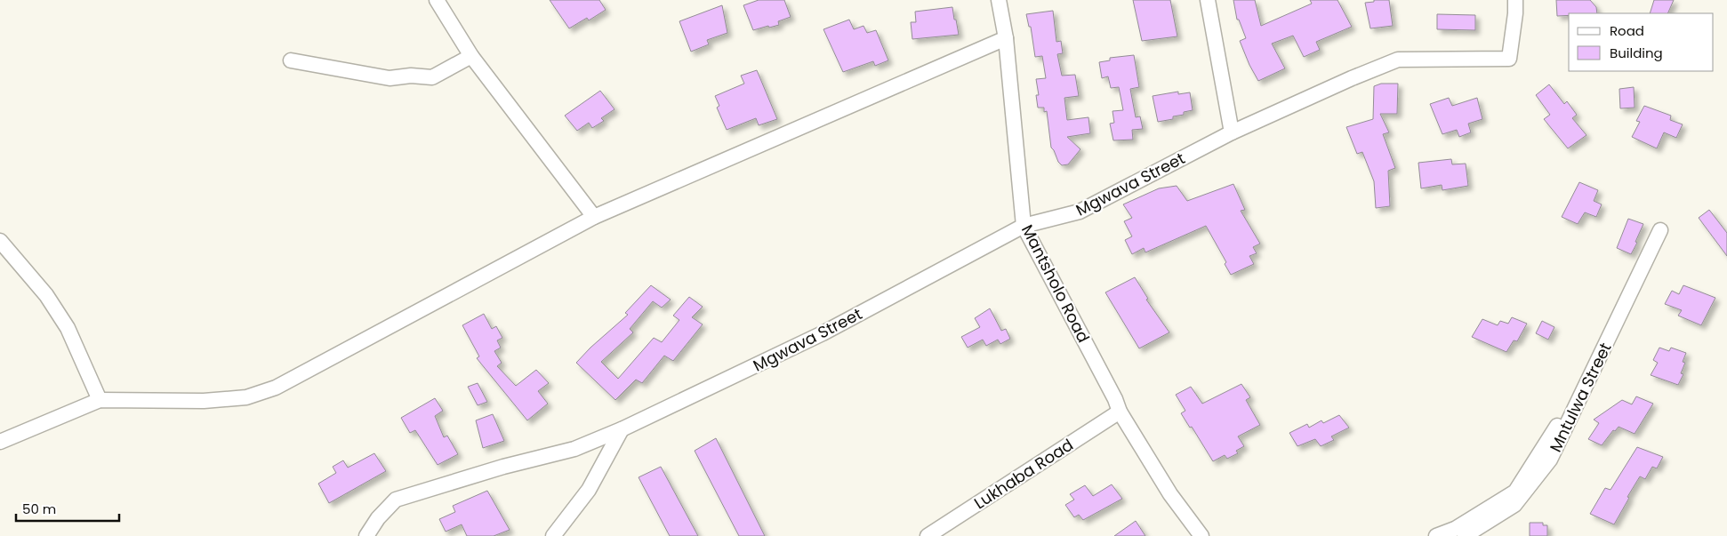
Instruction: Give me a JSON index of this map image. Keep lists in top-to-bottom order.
{
  "streets": {
    "street": [
      "Mgwava Street",
      "Mantsholo Road",
      "Mntulwa Street",
      "Lukhaba Road"
    ]
  },
  "crossings": [
    ["Mgwava Street", "Mantsholo Road"],
    ["Mantsholo Road", "Lukhaba Road"]
  ],
  "legend": ["Road", "Building"],
  "scale_bar": "50 m"
}
